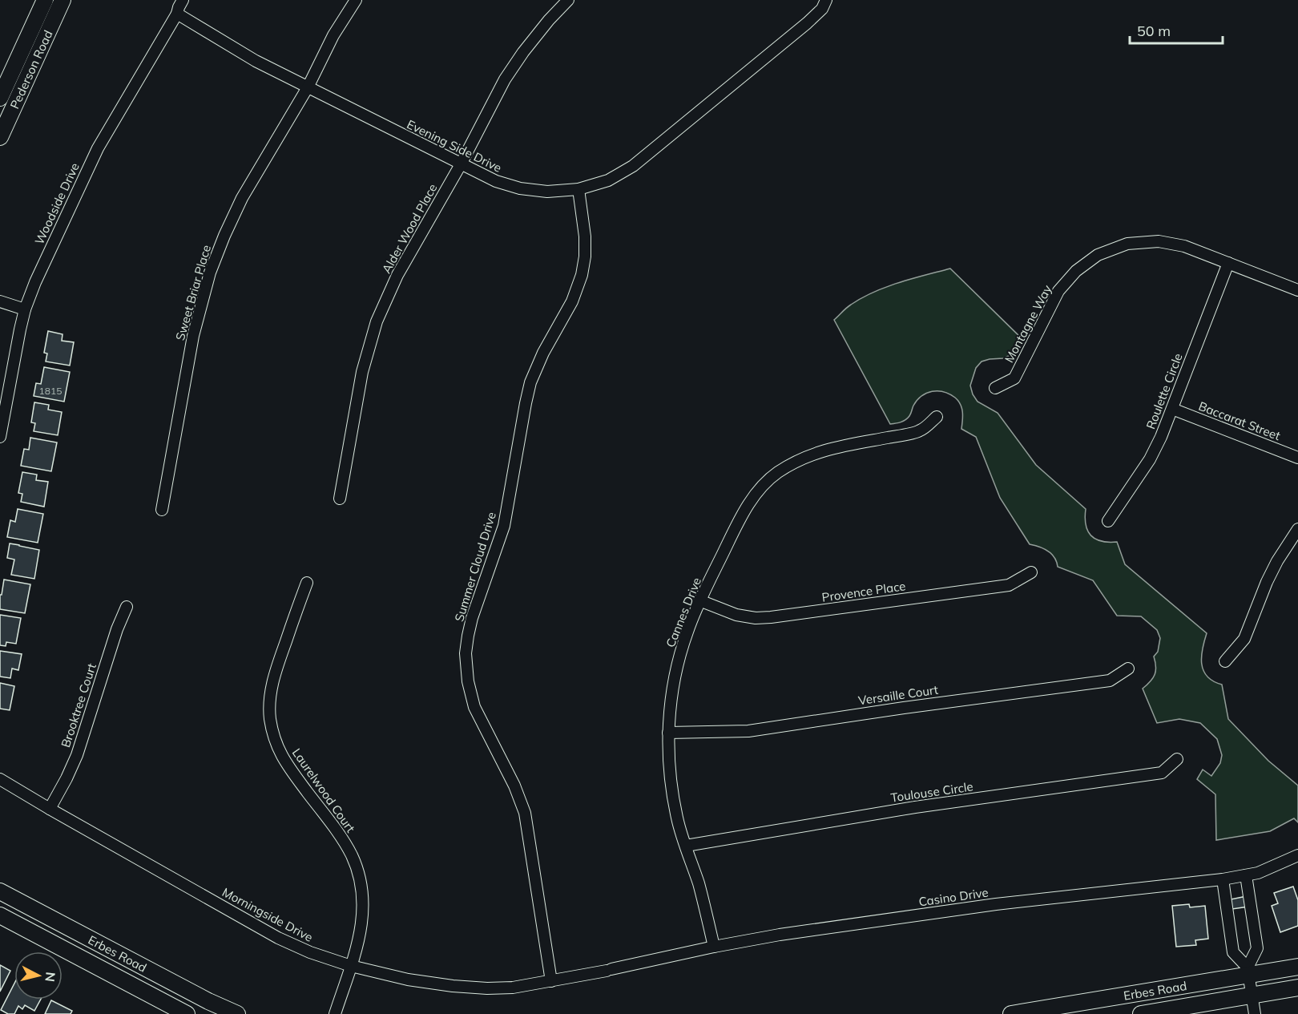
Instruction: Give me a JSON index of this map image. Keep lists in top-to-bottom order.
{
  "streets": {
    "main road": ["Pederson Road", "Erbes Road"],
    "street": [
      "Evening Side Drive",
      "Woodside Drive",
      "Alder Wood Place",
      "Sweet Briar Place",
      "Montagne Way",
      "Roulette Circle",
      "Baccarat Street",
      "Summer Cloud Drive",
      "Provence Place",
      "Cannes Drive",
      "Versaille Court",
      "Brooktree Court",
      "Laurelwood Court",
      "Toulouse Circle",
      "Casino Drive",
      "Morningside Drive"
    ]
  },
  "crossings": [
    ["Evening Side Drive", "Woodside Drive"],
    ["Evening Side Drive", "Alder Wood Place"],
    ["Evening Side Drive", "Sweet Briar Place"],
    ["Evening Side Drive", "Summer Cloud Drive"],
    ["Montagne Way", "Roulette Circle"],
    ["Roulette Circle", "Baccarat Street"],
    ["Summer Cloud Drive", "Morningside Drive"],
    ["Provence Place", "Cannes Drive"],
    ["Cannes Drive", "Versaille Court"],
    ["Cannes Drive", "Toulouse Circle"],
    ["Cannes Drive", "Casino Drive"],
    ["Brooktree Court", "Morningside Drive"],
    ["Laurelwood Court", "Morningside Drive"],
    ["Casino Drive", "Morningside Drive"]
  ],
  "house_numbers": ["1815"],
  "scale_bar": "50 m",
  "north": "right"
}
